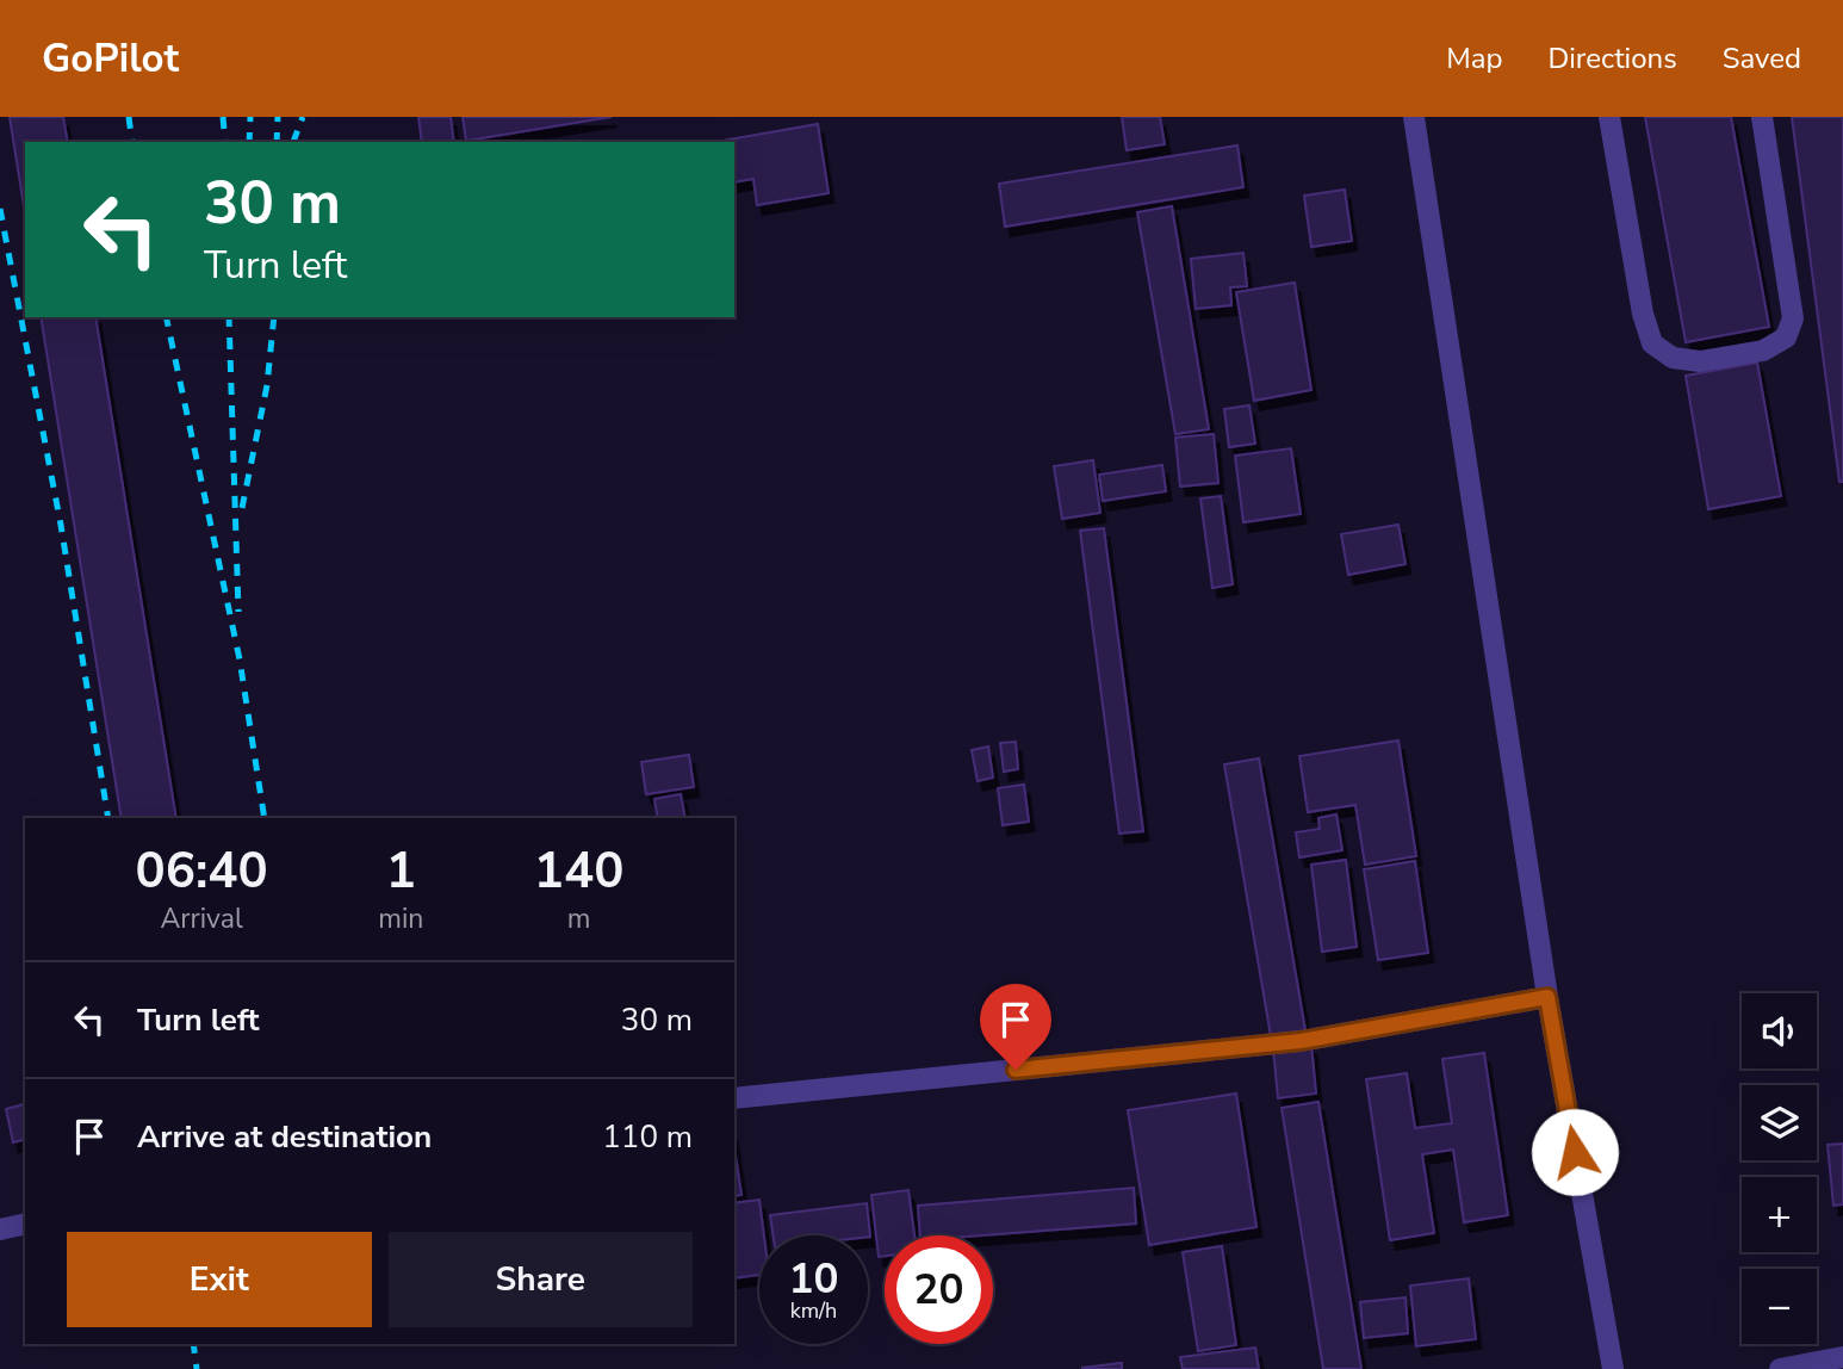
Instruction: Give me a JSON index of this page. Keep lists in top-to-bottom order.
{
  "page": {
    "header": "GoPilot",
    "nav": ["Map", "Directions", "Saved"],
    "turn": ["30 m", "Turn left"],
    "eta": [
      "06:40",
      "Arrival",
      "1",
      "min",
      "140",
      "m"
    ],
    "list": [
      {
        "name": "Turn left",
        "value": "30 m"
      },
      {
        "name": "Arrive at destination",
        "value": "110 m"
      }
    ],
    "map_buttons": ["+", "−"],
    "buttons": ["Exit", "Share"],
    "speed": "10 km/h",
    "limit": "20"
  }
}
